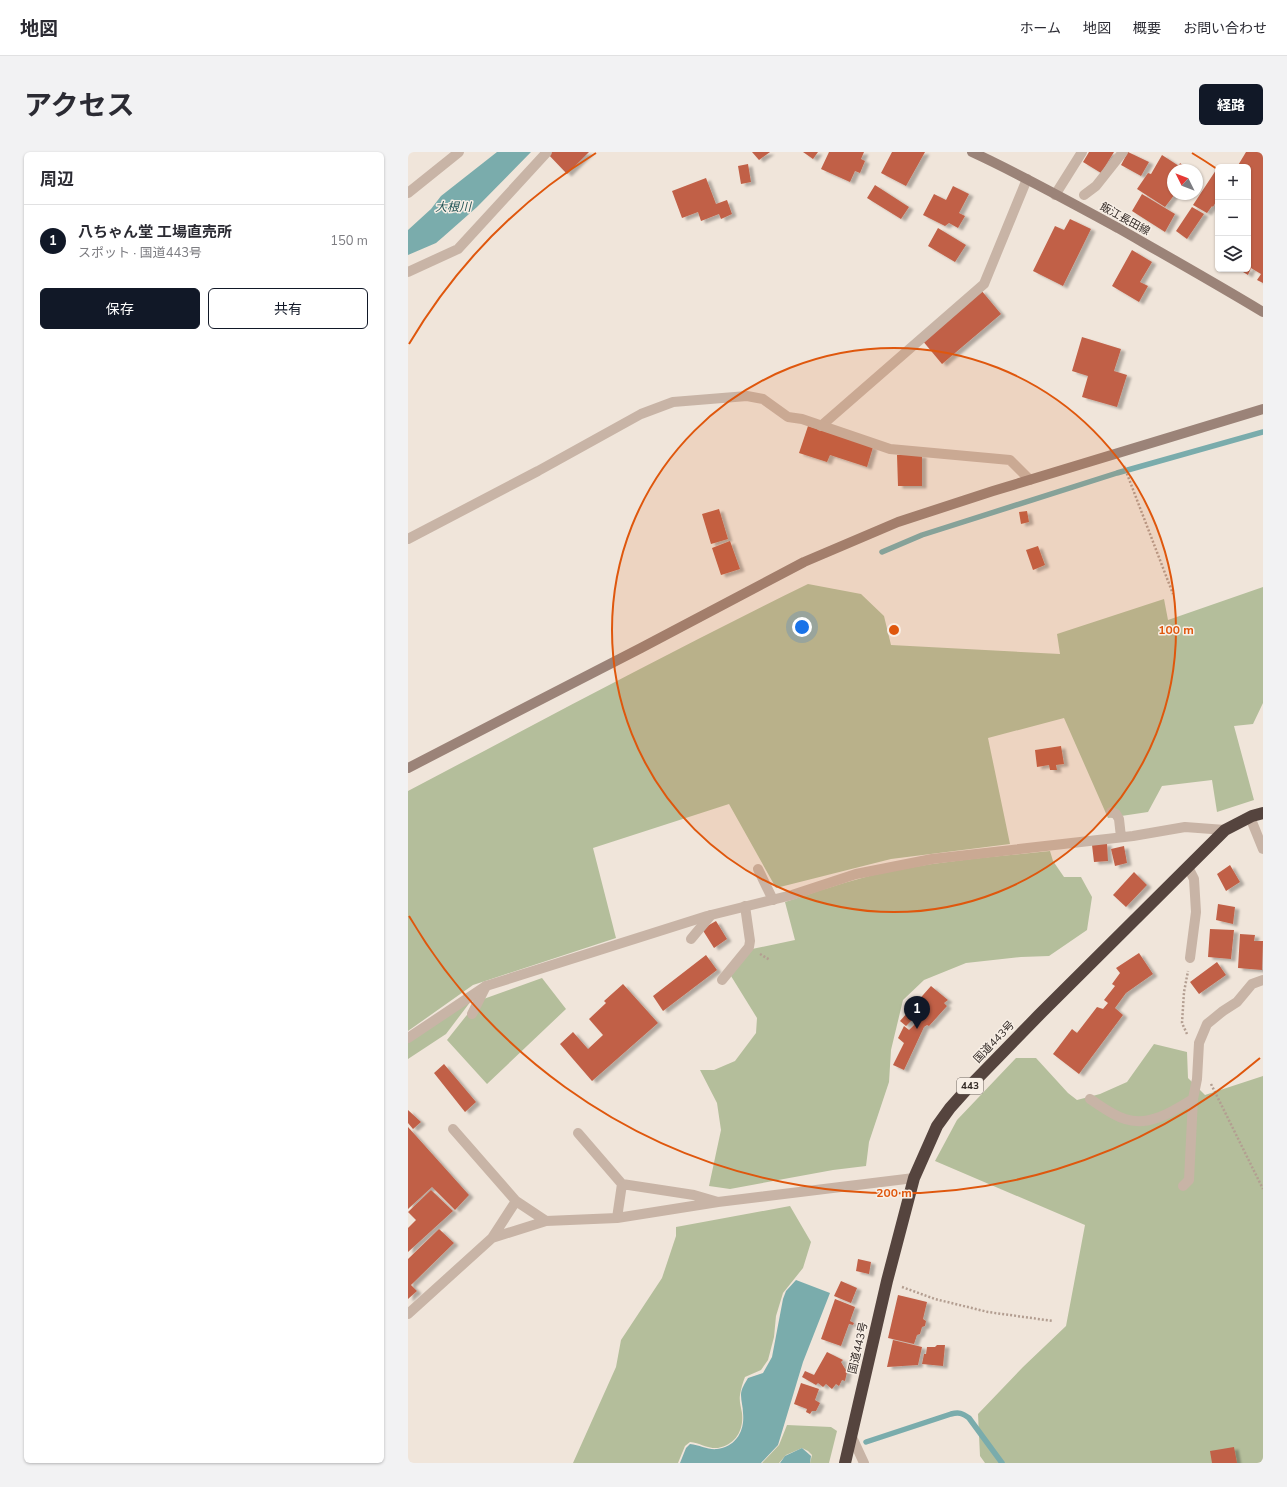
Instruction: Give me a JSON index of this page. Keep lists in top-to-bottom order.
{
  "streets": {
    "highway": ["国道443号", "443"],
    "street": ["飯江長田線"]
  },
  "water": ["大根川"],
  "north": "top left",
  "page": {
    "header": "地図",
    "nav": [
      "ホーム",
      "地図",
      "概要",
      "お問い合わせ"
    ],
    "title": "アクセス",
    "buttons": [
      "経路",
      ["保存", "共有"]
    ],
    "heading": "周辺",
    "map_buttons": ["+", "−"],
    "list": [
      {
        "mark": "1",
        "name": "八ちゃん堂 工場直売所",
        "note": "スポット · 国道443号",
        "value": "150 m"
      }
    ],
    "pins": "1"
  },
  "rings": ["100 m", "200 m"]
}
